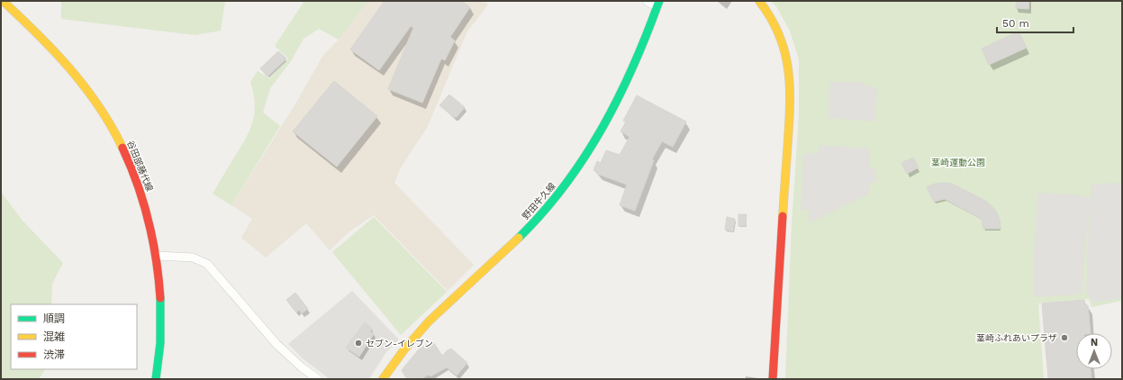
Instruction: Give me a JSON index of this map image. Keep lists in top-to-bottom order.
{
  "streets": {
    "main road": ["谷田部藤代線", "野田牛久線"]
  },
  "parks": ["茎崎運動公園"],
  "places": ["茎崎ふれあいプラザ", "セブン-イレブン"],
  "legend": ["順調", "混雑", "渋滞"],
  "scale_bar": "50 m",
  "north": "top"
}
